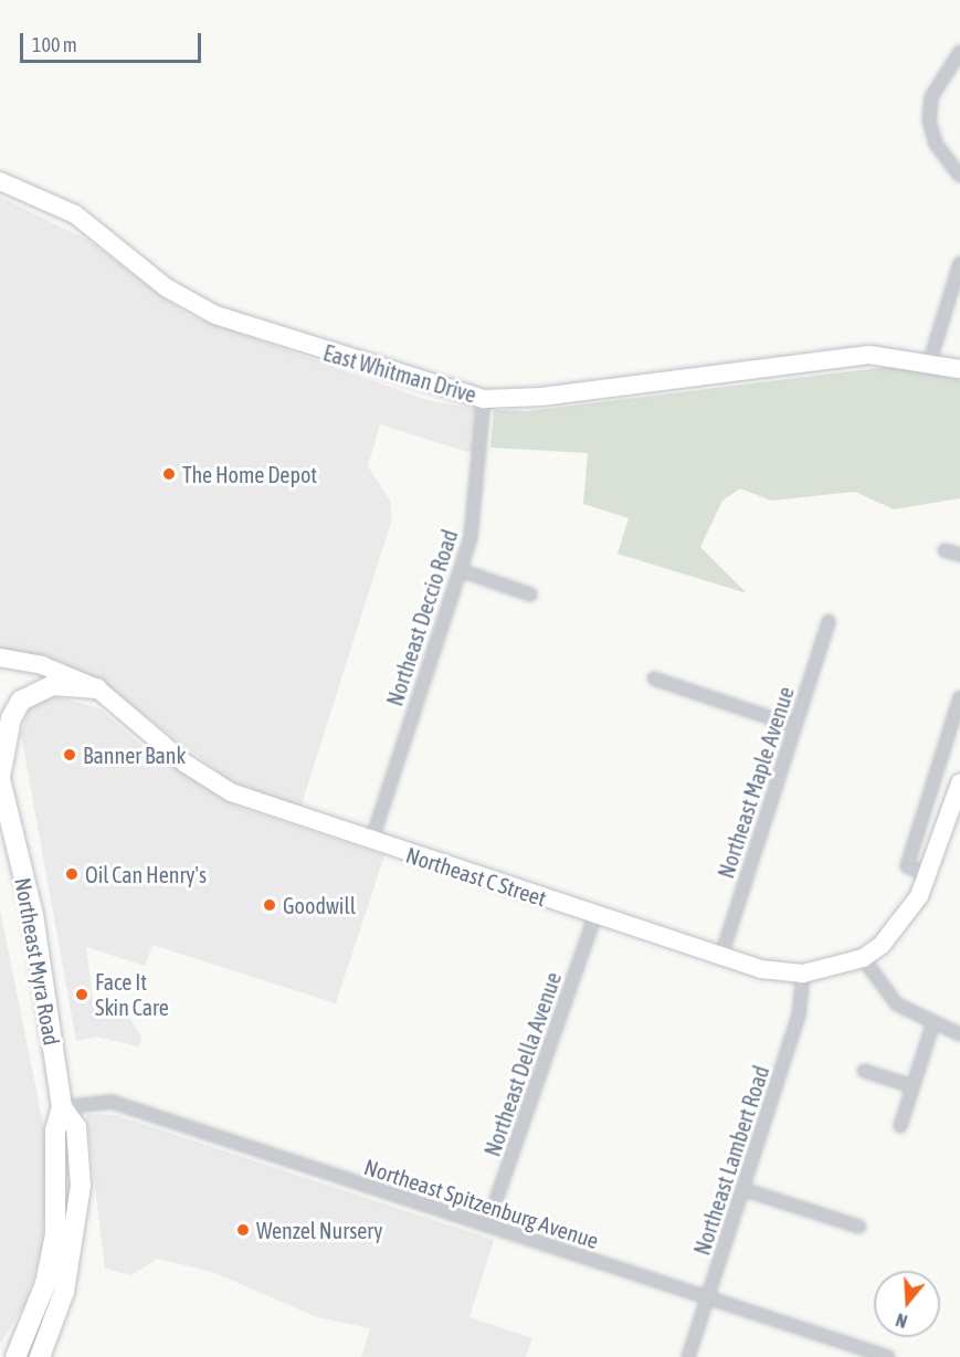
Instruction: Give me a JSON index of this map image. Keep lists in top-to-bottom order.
{
  "streets": {
    "highway": ["Northeast Myra Road"],
    "main road": ["East Whitman Drive", "Northeast C Street"],
    "street": [
      "Northeast Deccio Road",
      "Northeast Maple Avenue",
      "Northeast Della Avenue",
      "Northeast Lambert Road",
      "Northeast Spitzenburg Avenue"
    ]
  },
  "crossings": [
    ["East Whitman Drive", "Northeast Deccio Road"],
    ["Northeast Deccio Road", "Northeast C Street"],
    ["Northeast Maple Avenue", "Northeast C Street"],
    ["Northeast C Street", "Northeast Della Avenue"],
    ["Northeast C Street", "Northeast Lambert Road"],
    ["Northeast Myra Road", "Northeast Spitzenburg Avenue"],
    ["Northeast Della Avenue", "Northeast Spitzenburg Avenue"],
    ["Northeast Lambert Road", "Northeast Spitzenburg Avenue"]
  ],
  "places": [
    "The Home Depot",
    "Banner Bank",
    "Oil Can Henry's",
    "Goodwill",
    "Face It Skin Care",
    "Wenzel Nursery"
  ],
  "scale_bar": "100 m",
  "north": "bottom"
}
